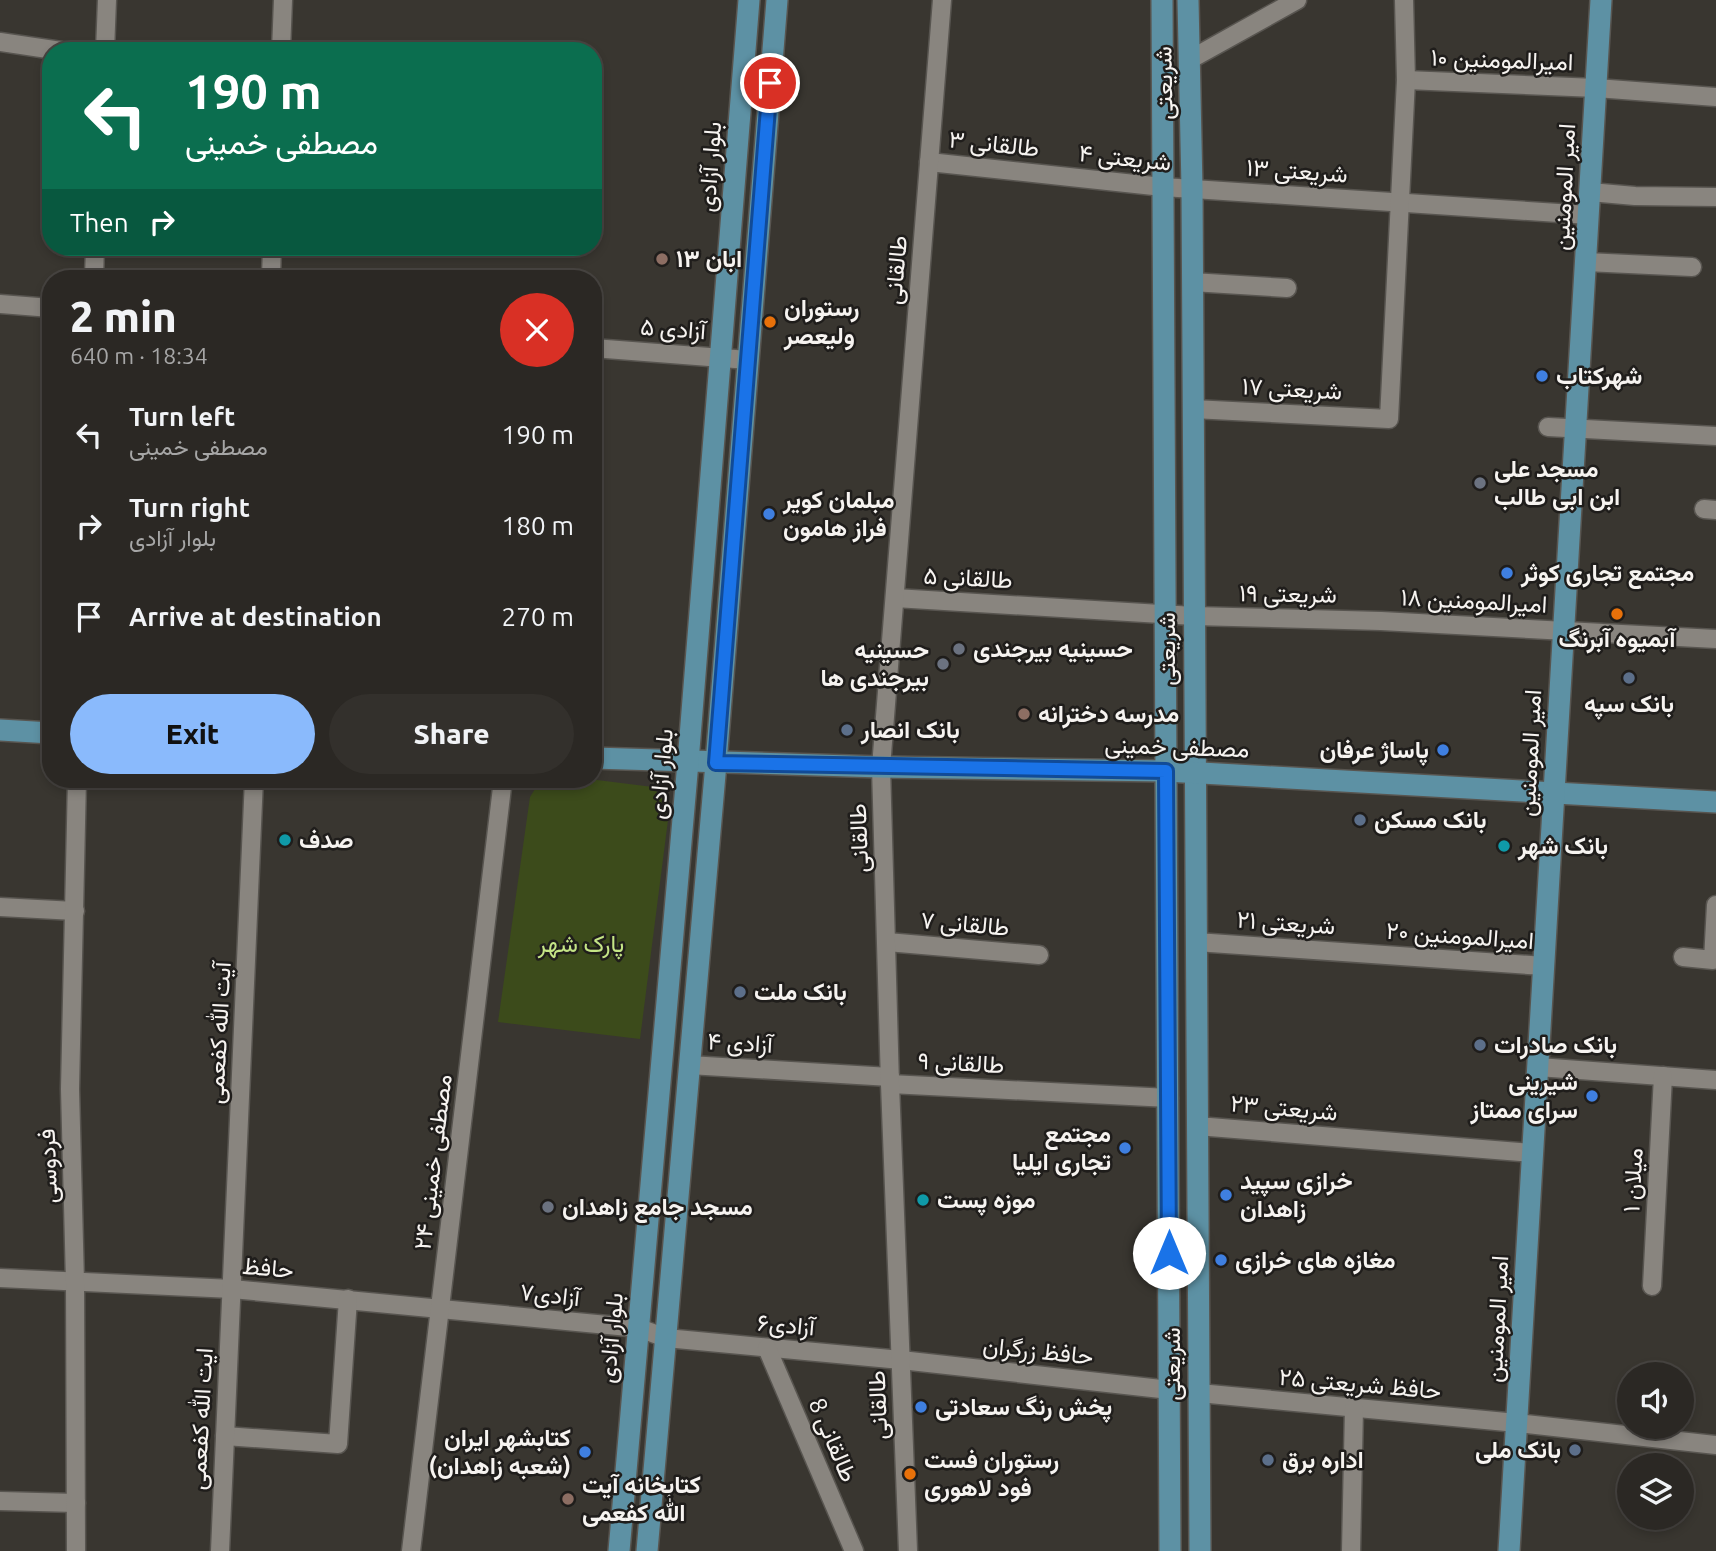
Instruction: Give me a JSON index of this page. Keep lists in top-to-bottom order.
{
  "streets": {
    "main road": [
      "شریعتی",
      "بلوار آزادی",
      "امیر المومنین",
      "مصطفی خمینی"
    ],
    "street": [
      "امیرالمومنین ۱۰",
      "طالقانی ۳",
      "شریعتی ۴",
      "شریعتی ۱۳",
      "طالقانی",
      "آزادی ۵",
      "شریعتی ۱۷",
      "طالقانی ۵",
      "شریعتی ۱۹",
      "امیرالمومنین ۱۸",
      "شریعتی ۲۱",
      "طالقانی ۷",
      "امیرالمومنین ۲۰",
      "آیت الله کفعمی",
      "آزادی ۴",
      "طالقانی ۹",
      "شریعتی ۲۳",
      "مصطفی خمینی ۲۴",
      "فردوسی",
      "میلان ۱",
      "حافظ",
      "آزادی۷",
      "آزادی۶",
      "حافظ زرگران",
      "حافظ شریعتی ۲۵",
      "ایت الله کفعمی",
      "طالقانی 8"
    ]
  },
  "crossings": [
    ["امیرالمومنین ۱۰", "امیر المومنین"],
    ["شریعتی", "شریعتی ۴"],
    ["شریعتی", "شریعتی ۱۳"],
    ["شریعتی", "شریعتی ۱۷"],
    ["شریعتی", "طالقانی ۵"],
    ["شریعتی", "شریعتی ۱۹"],
    ["شریعتی", "مصطفی خمینی"],
    ["شریعتی", "شریعتی ۲۱"],
    ["شریعتی", "طالقانی ۹"],
    ["شریعتی", "شریعتی ۲۳"],
    ["شریعتی", "حافظ زرگران"],
    ["شریعتی", "حافظ شریعتی ۲۵"],
    ["طالقانی ۳", "شریعتی ۴"],
    ["طالقانی ۳", "طالقانی"],
    ["شریعتی ۴", "شریعتی ۱۳"],
    ["بلوار آزادی", "آزادی ۵"],
    ["بلوار آزادی", "مصطفی خمینی"],
    ["بلوار آزادی", "آزادی۷"],
    ["شریعتی ۱۳", "امیر المومنین"],
    ["شریعتی ۱۳", "شریعتی ۱۷"],
    ["امیر المومنین", "امیرالمومنین ۱۸"],
    ["امیر المومنین", "مصطفی خمینی"],
    ["امیر المومنین", "امیرالمومنین ۲۰"],
    ["امیر المومنین", "شریعتی ۲۳"],
    ["امیر المومنین", "حافظ شریعتی ۲۵"],
    ["طالقانی", "طالقانی ۵"],
    ["طالقانی", "مصطفی خمینی"],
    ["طالقانی", "طالقانی ۷"],
    ["طالقانی", "آزادی ۴"],
    ["طالقانی", "طالقانی ۹"],
    ["طالقانی", "آزادی۶"],
    ["طالقانی", "حافظ زرگران"],
    ["طالقانی ۵", "شریعتی ۱۹"],
    ["شریعتی ۱۹", "امیرالمومنین ۱۸"],
    ["شریعتی ۲۱", "امیرالمومنین ۲۰"],
    ["آیت الله کفعمی", "حافظ"],
    ["آیت الله کفعمی", "ایت الله کفعمی"],
    ["آزادی ۴", "طالقانی ۹"],
    ["مصطفی خمینی ۲۴", "حافظ"],
    ["مصطفی خمینی ۲۴", "آزادی۷"],
    ["فردوسی", "حافظ"],
    ["حافظ", "آزادی۷"],
    ["حافظ", "ایت الله کفعمی"],
    ["آزادی۷", "آزادی۶"],
    ["آزادی۶", "حافظ زرگران"],
    ["آزادی۶", "طالقانی 8"]
  ],
  "parks": ["پارک شهر"],
  "places": [
    "۱۳ ابان",
    "رستوران ولیعصر",
    "شهرکتاب",
    "مسجد علی ابن ابی طالب",
    "مبلمان کویر فراز هامون",
    "مجتمع تجاری کوثر",
    "آبمیوه آبرنگ",
    "حسینیه بیرجندی",
    "حسینیه بیرجندی ها",
    "بانک سپه",
    "مدرسه دخترانه",
    "بانک انصار",
    "پاساژ عرفان",
    "بانک مسکن",
    "صدف",
    "بانک شهر",
    "بانک ملت",
    "بانک صادرات",
    "شیرینی سرای ممتاز",
    "مجتمع تجاری ایلیا",
    "خرازی سپید زاهدان",
    "موزه پست",
    "مسجد جامع زاهدان",
    "مغازه های خرازی",
    "پخش رنگ سعادتی",
    "بانک ملی",
    "کتابشهر ایران (شعبه زاهدان)",
    "اداره برق",
    "رستوران فست فود لاهوری",
    "کتابخانه آیت الله کفعمی"
  ],
  "page": {
    "turn": ["190 m", "مصطفی خمینی"],
    "then": "Then",
    "heading": ["2 min", "640 m · 18:34"],
    "list": [
      {
        "name": "Turn left",
        "note": "مصطفی خمینی",
        "value": "190 m"
      },
      {
        "name": "Turn right",
        "note": "بلوار آزادی",
        "value": "180 m"
      },
      {
        "name": "Arrive at destination",
        "value": "270 m"
      }
    ],
    "buttons": ["Exit", "Share"]
  }
}
